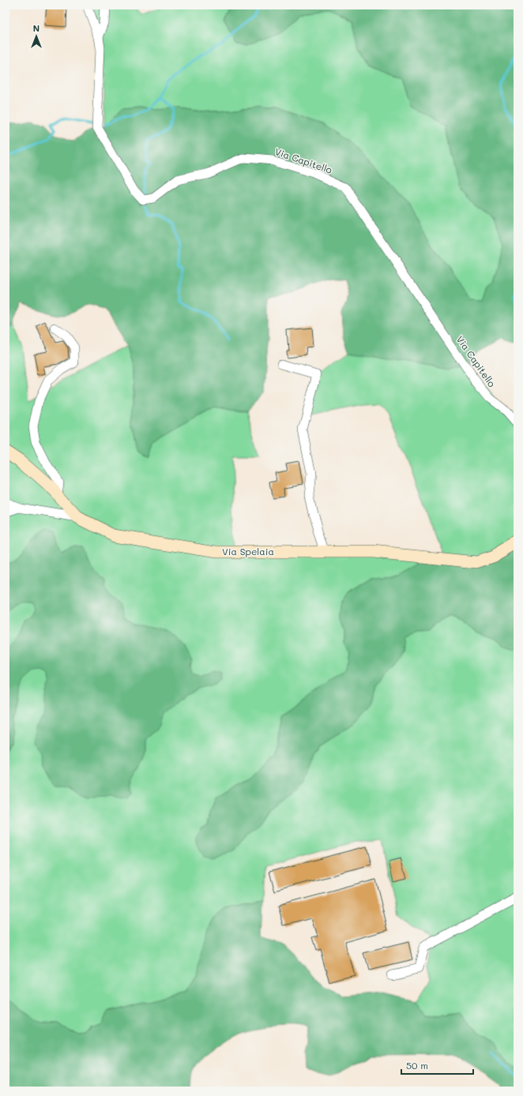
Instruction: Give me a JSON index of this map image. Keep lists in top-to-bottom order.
{
  "streets": {
    "street": ["Via Capitello", "Via Spelaia"]
  },
  "scale_bar": "50 m",
  "north": "top"
}
